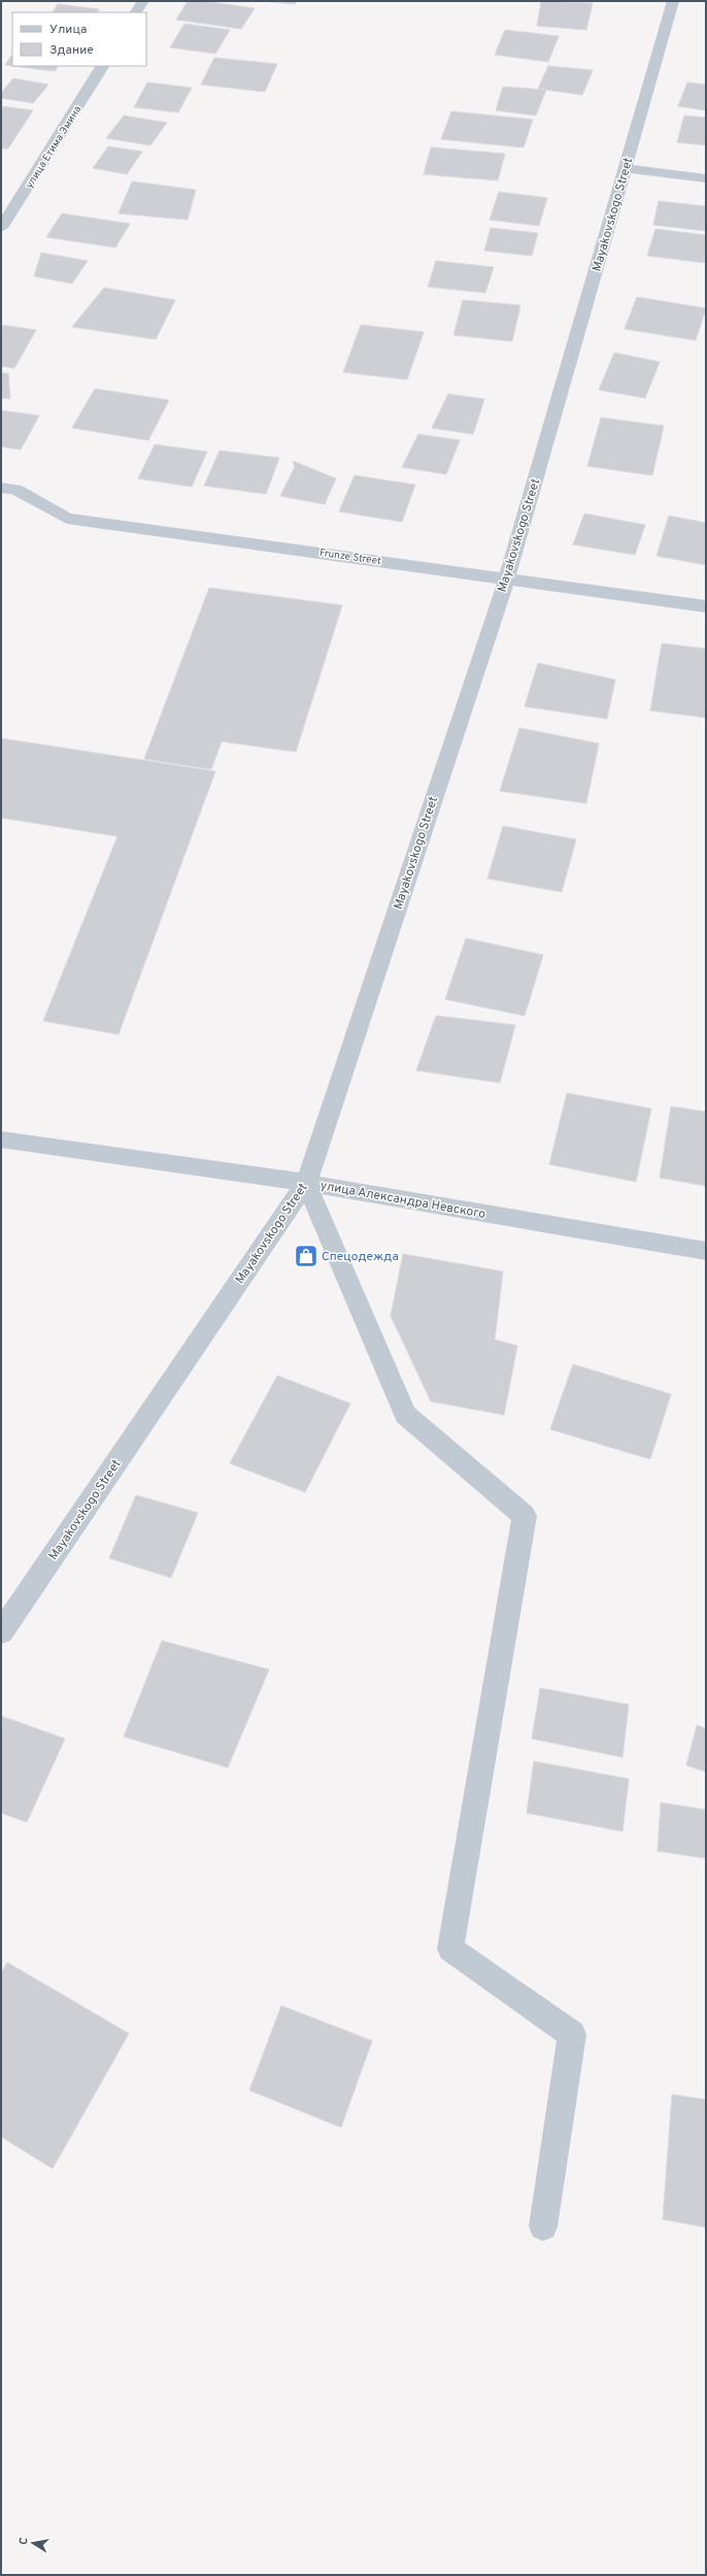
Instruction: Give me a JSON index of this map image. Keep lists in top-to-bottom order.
{
  "streets": {
    "street": [
      "улица Етима Эмина",
      "Mayakovskogo Street",
      "Frunze Street",
      "улица Александра Невского"
    ]
  },
  "crossings": [
    ["Mayakovskogo Street", "Frunze Street"],
    ["Mayakovskogo Street", "улица Александра Невского"]
  ],
  "places": {
    "shop": ["Спецодежда"]
  },
  "legend": ["Улица", "Здание"],
  "north": "left"
}
